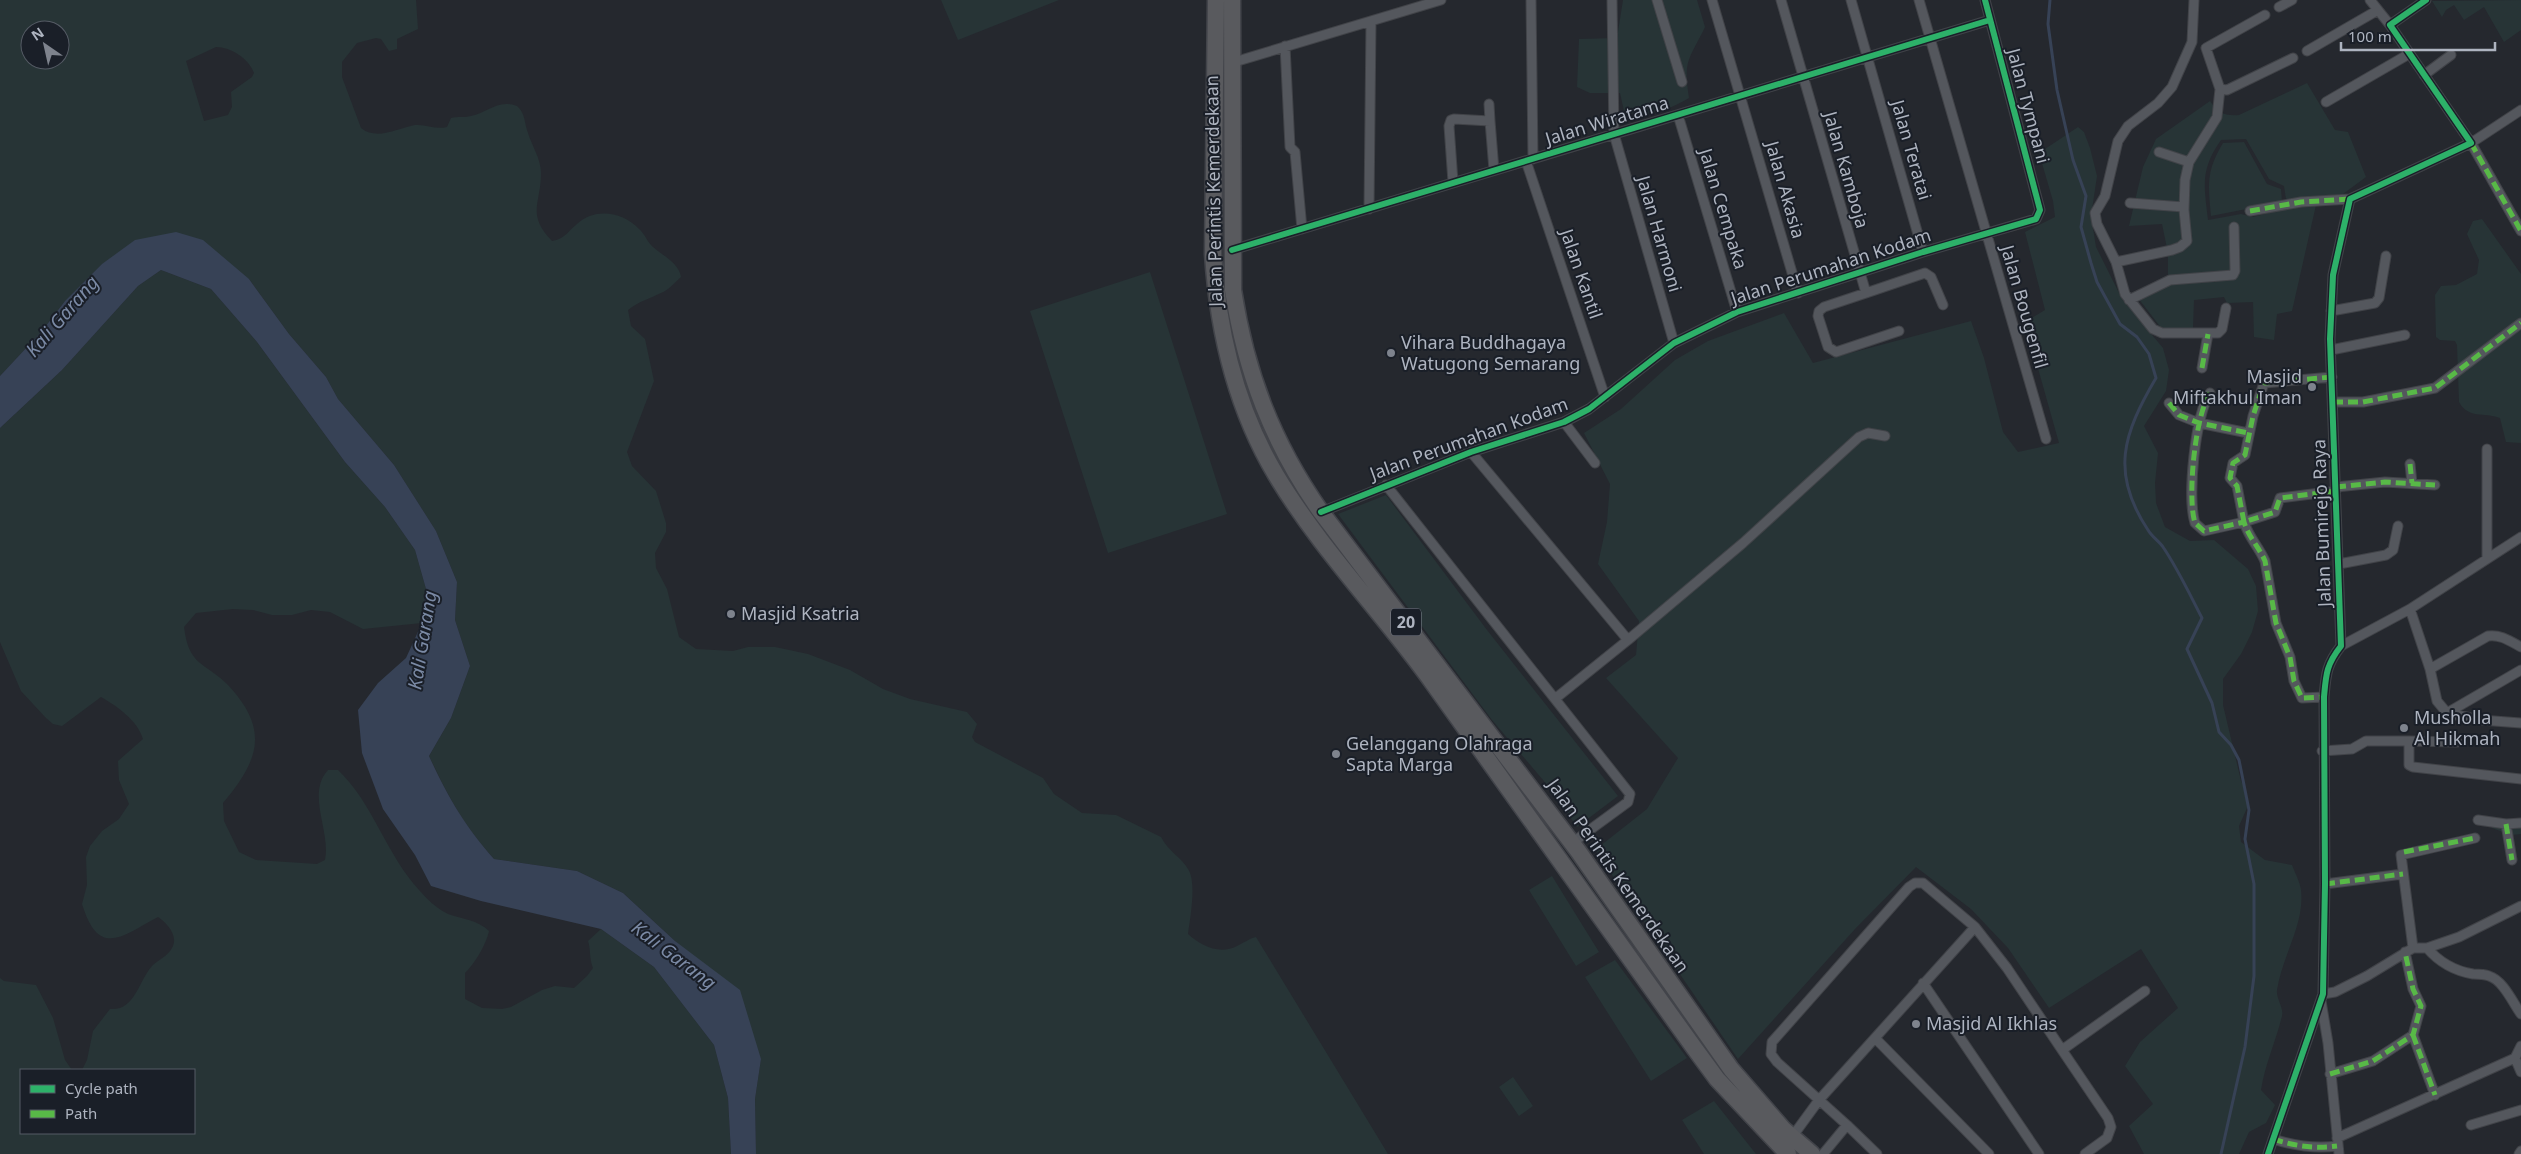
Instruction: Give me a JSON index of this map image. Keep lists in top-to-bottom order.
{
  "streets": {
    "highway": ["Jalan Perintis Kemerdekaan", "20"],
    "street": [
      "Jalan Tympani",
      "Jalan Wiratama",
      "Jalan Teratai",
      "Jalan Kamboja",
      "Jalan Akasia",
      "Jalan Cempaka",
      "Jalan Harmoni",
      "Jalan Perumahan Kodam",
      "Jalan Kantil",
      "Jalan Bougenfil",
      "Jalan Bumirejo Raya"
    ]
  },
  "crossings": [
    ["Jalan Tympani", "Jalan Wiratama"],
    ["Jalan Tympani", "Jalan Perumahan Kodam"],
    ["Jalan Wiratama", "Jalan Teratai"],
    ["Jalan Wiratama", "Jalan Kamboja"],
    ["Jalan Wiratama", "Jalan Akasia"],
    ["Jalan Wiratama", "Jalan Perintis Kemerdekaan"],
    ["Jalan Wiratama", "Jalan Cempaka"],
    ["Jalan Wiratama", "Jalan Harmoni"],
    ["Jalan Wiratama", "Jalan Kantil"],
    ["Jalan Wiratama", "Jalan Bougenfil"],
    ["Jalan Teratai", "Jalan Perumahan Kodam"],
    ["Jalan Kamboja", "Jalan Perumahan Kodam"],
    ["Jalan Akasia", "Jalan Perumahan Kodam"],
    ["Jalan Perintis Kemerdekaan", "Jalan Perumahan Kodam"],
    ["Jalan Cempaka", "Jalan Perumahan Kodam"],
    ["Jalan Harmoni", "Jalan Perumahan Kodam"],
    ["Jalan Perumahan Kodam", "Jalan Kantil"],
    ["Jalan Perumahan Kodam", "Jalan Bougenfil"]
  ],
  "water": ["Kali Garang"],
  "places": [
    "Vihara Buddhagaya Watugong Semarang",
    "Masjid Miftakhul Iman",
    "Masjid Ksatria",
    "Musholla Al Hikmah",
    "Gelanggang Olahraga Sapta Marga",
    "Masjid Al Ikhlas"
  ],
  "legend": ["Cycle path", "Path"],
  "scale_bar": "100 m",
  "north": "top left"
}
